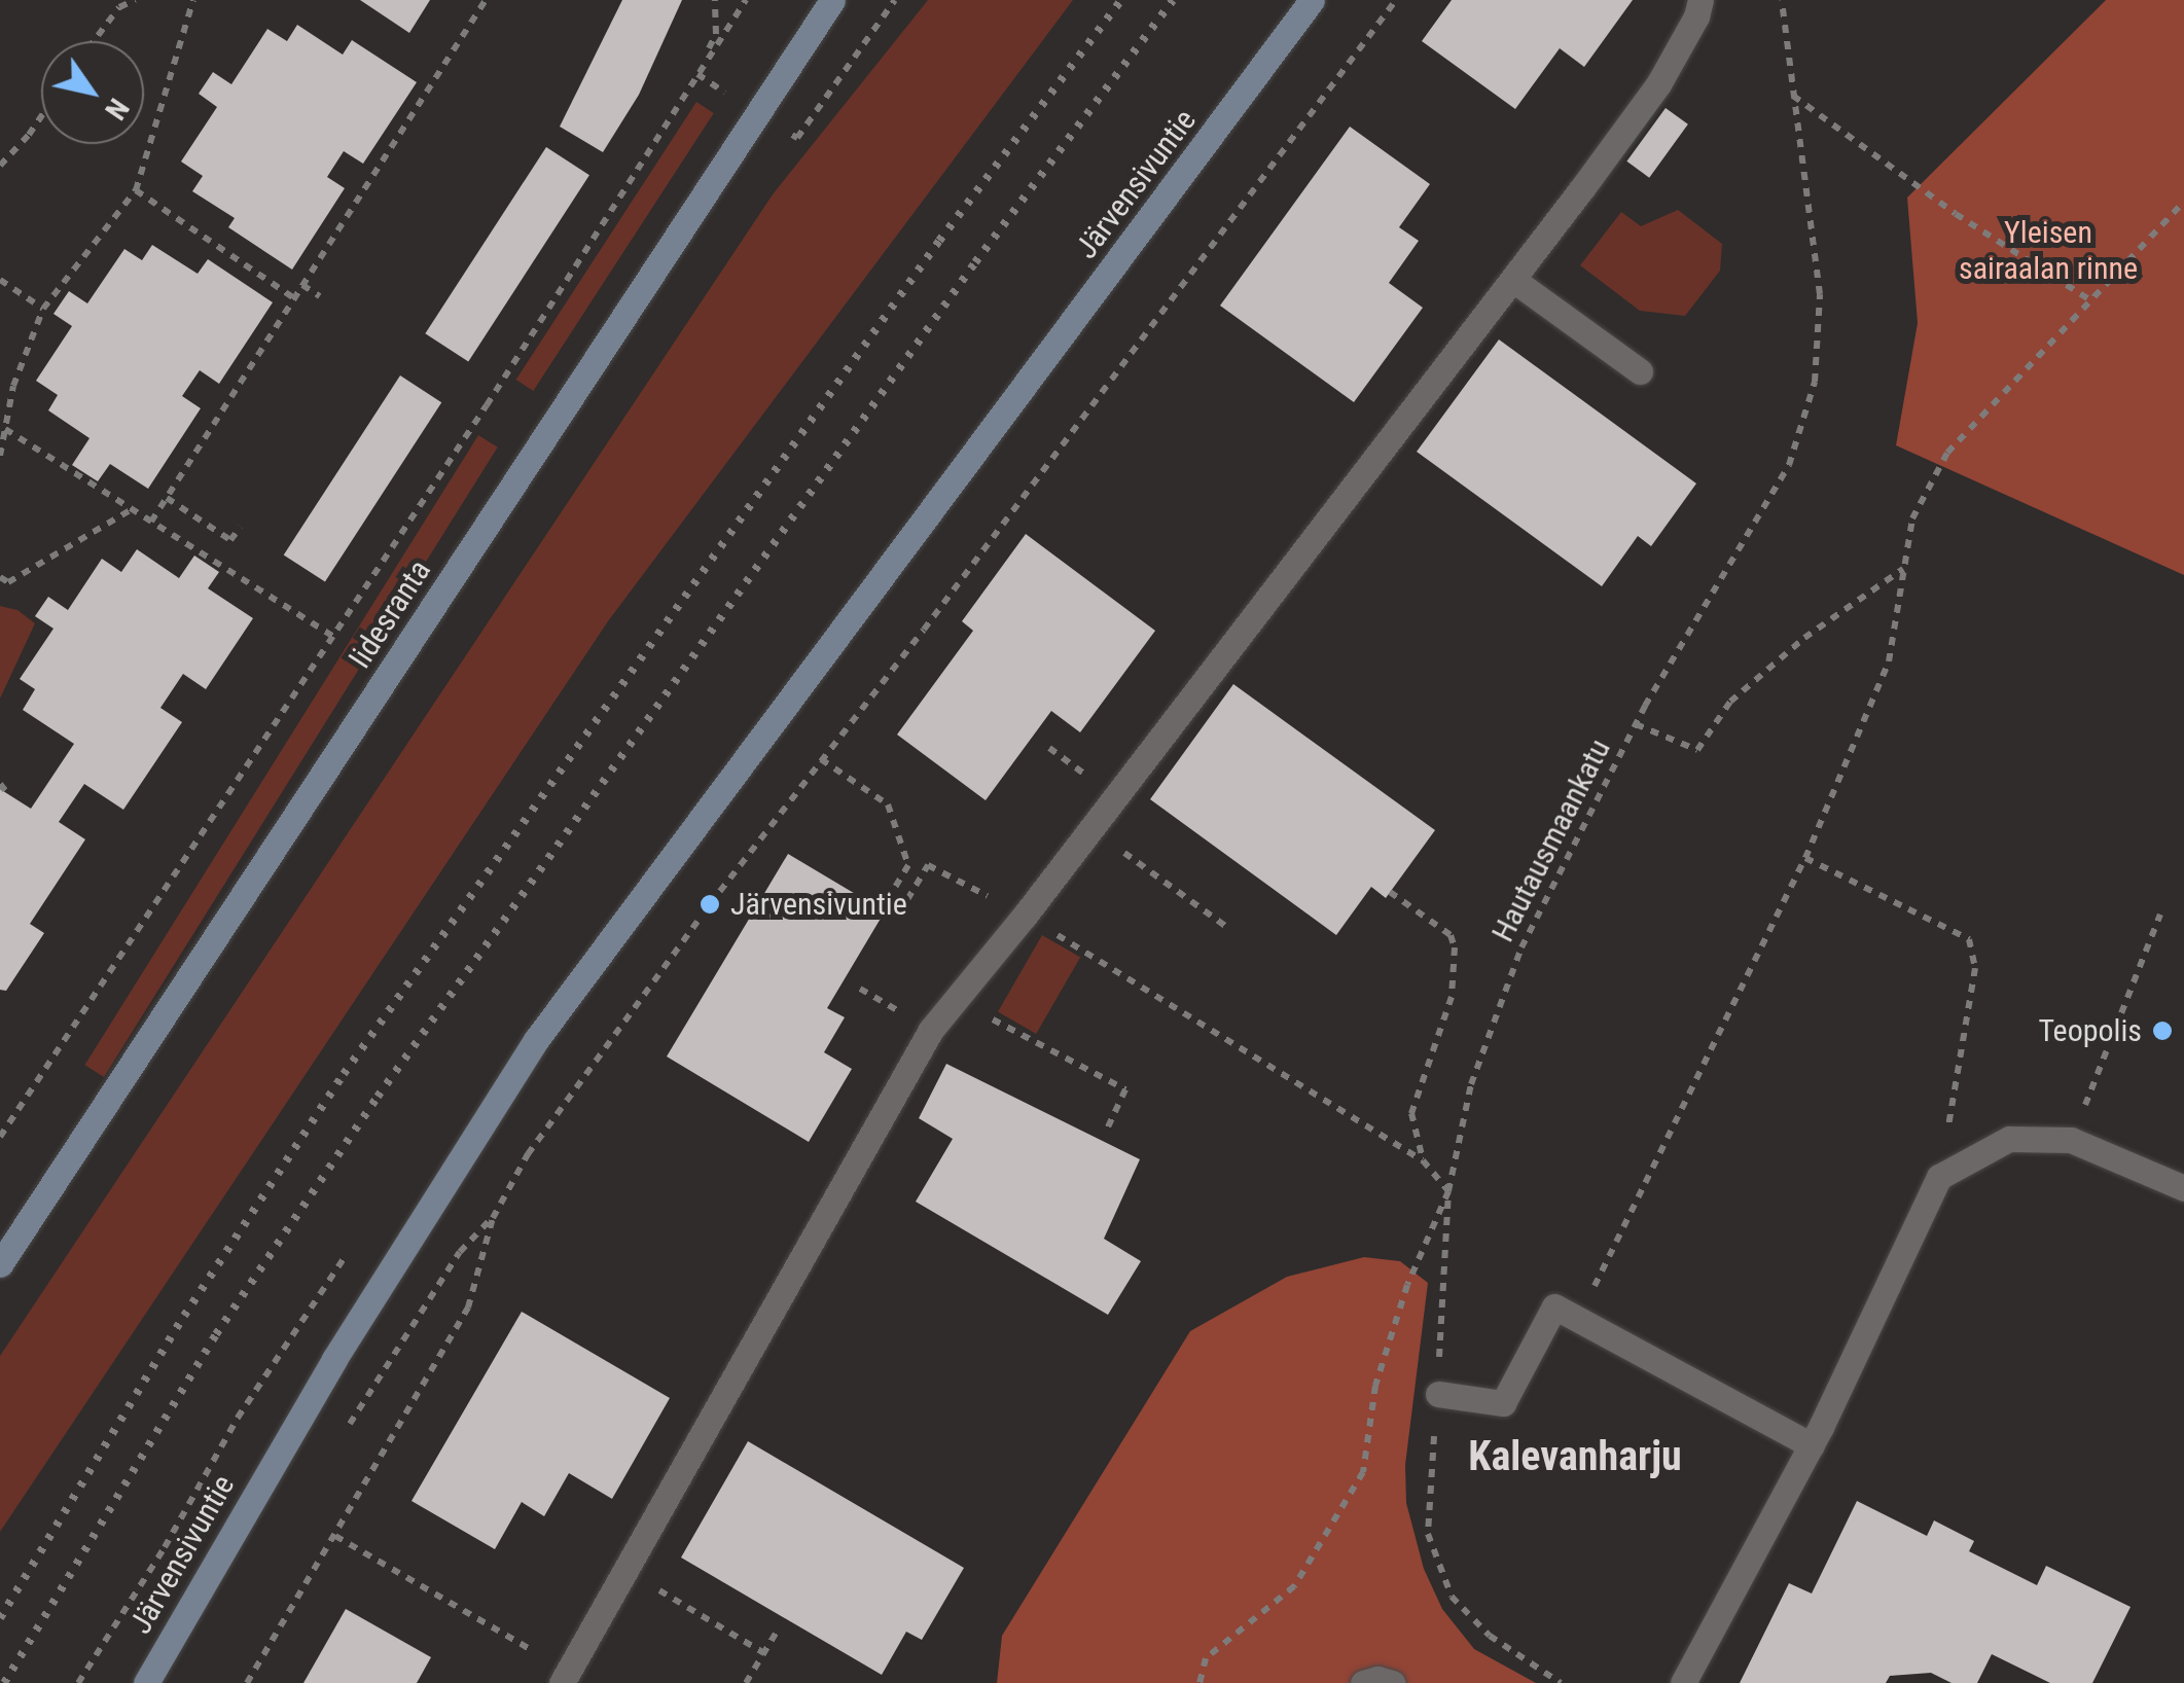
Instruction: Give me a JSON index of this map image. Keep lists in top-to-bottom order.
{
  "streets": {
    "street": ["Järvensivuntie", "Iidesranta"],
    "path": ["Hautausmaankatu"]
  },
  "districts": ["Kalevanharju"],
  "parks": ["Yleisen sairaalan rinne"],
  "places": ["Järvensivuntie", "Teopolis"],
  "north": "bottom right"
}
